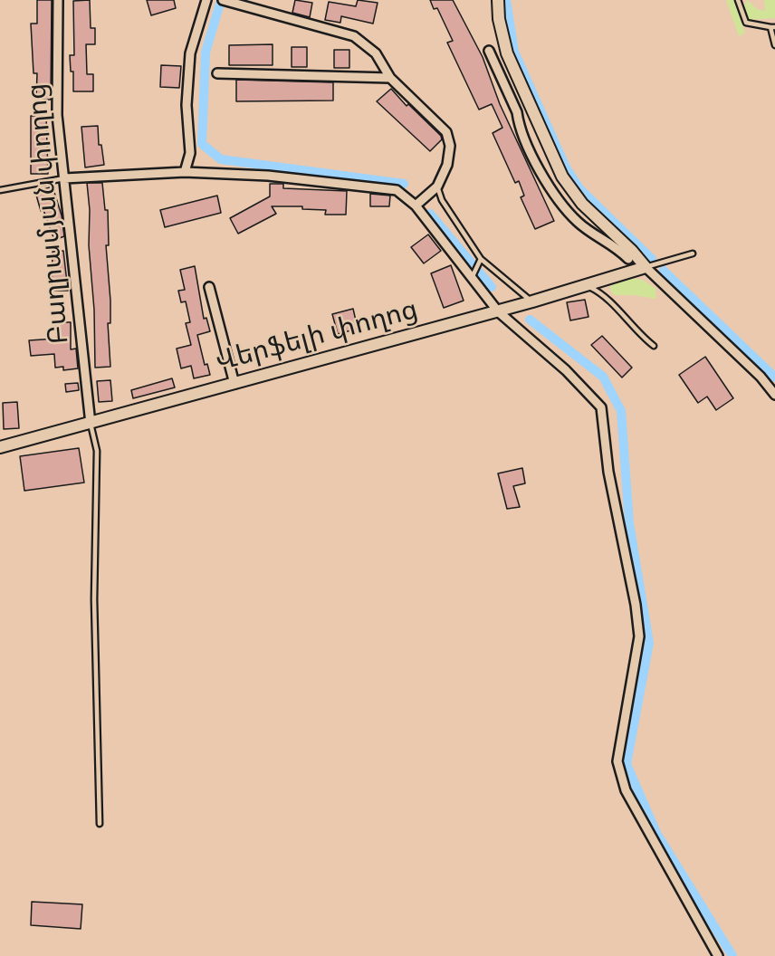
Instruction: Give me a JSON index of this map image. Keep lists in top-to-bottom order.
{
  "streets": {
    "street": ["Բաղրամյան փողոց", "Վերֆելի փողոց"]
  },
  "crossings": [
    ["Բաղրամյան փողոց", "Վերֆելի փողոց"]
  ]
}
